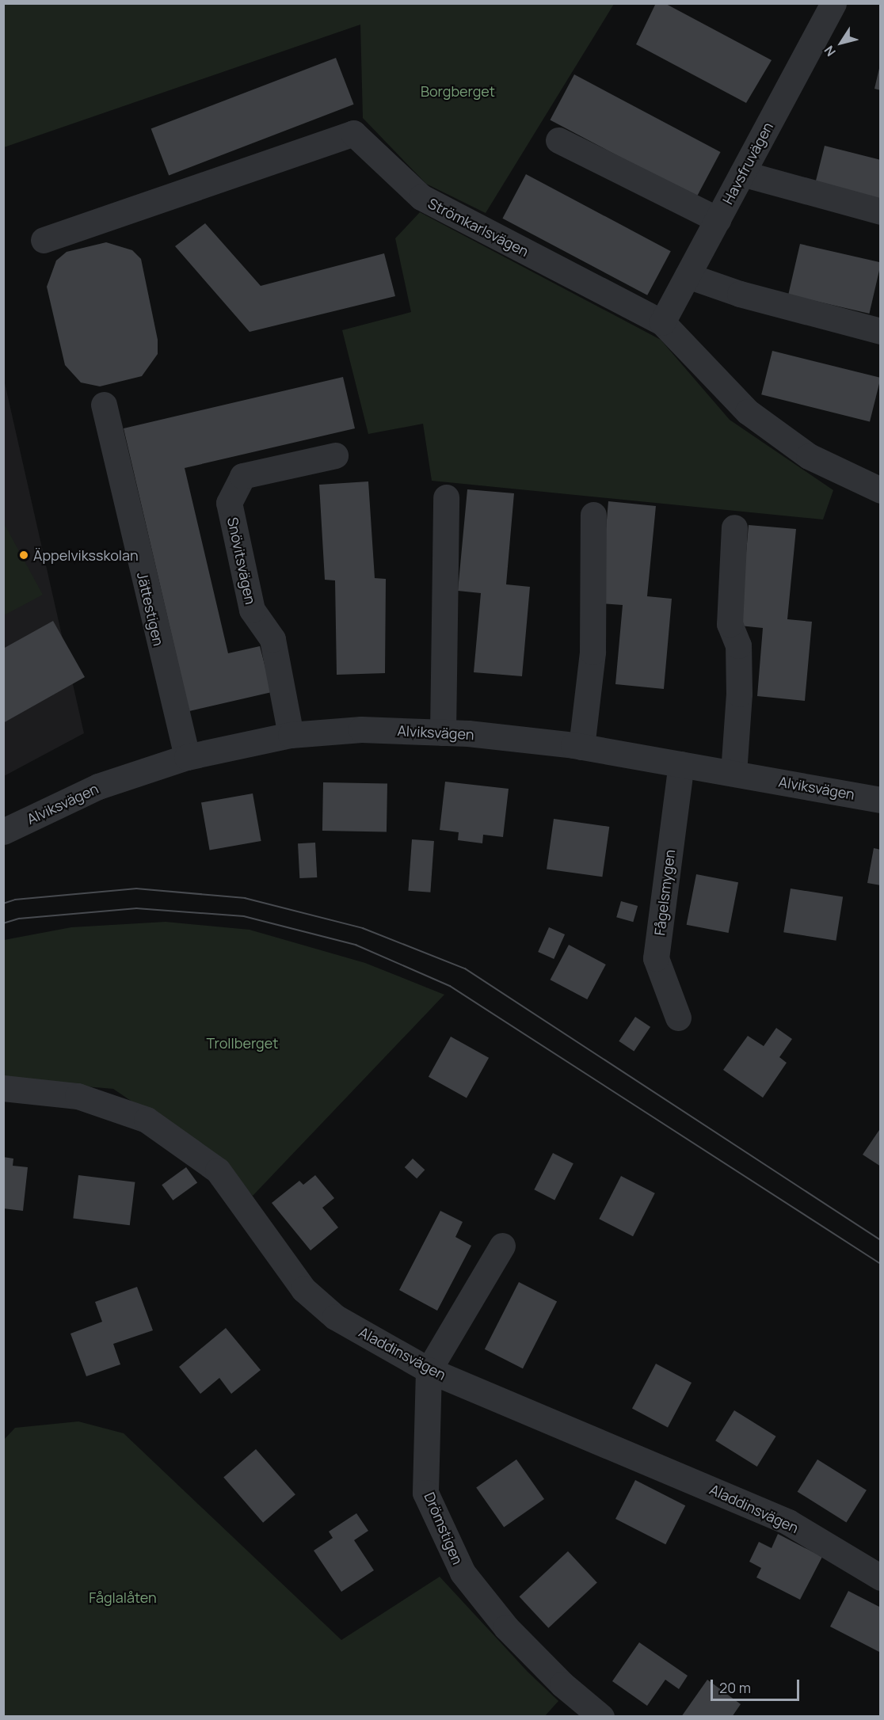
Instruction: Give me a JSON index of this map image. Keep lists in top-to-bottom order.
{
  "streets": {
    "street": [
      "Havsfruvägen",
      "Strömkarlsvägen",
      "Snövitsvägen",
      "Jättestigen",
      "Alviksvägen",
      "Fågelsmygen",
      "Aladdinsvägen",
      "Drömstigen"
    ]
  },
  "crossings": [
    ["Havsfruvägen", "Strömkarlsvägen"],
    ["Snövitsvägen", "Alviksvägen"],
    ["Jättestigen", "Alviksvägen"],
    ["Alviksvägen", "Fågelsmygen"],
    ["Aladdinsvägen", "Drömstigen"]
  ],
  "parks": ["Borgberget", "Trollberget", "Fåglalåten"],
  "places": ["Äppelviksskolan"],
  "scale_bar": "20 m",
  "north": "bottom left"
}
